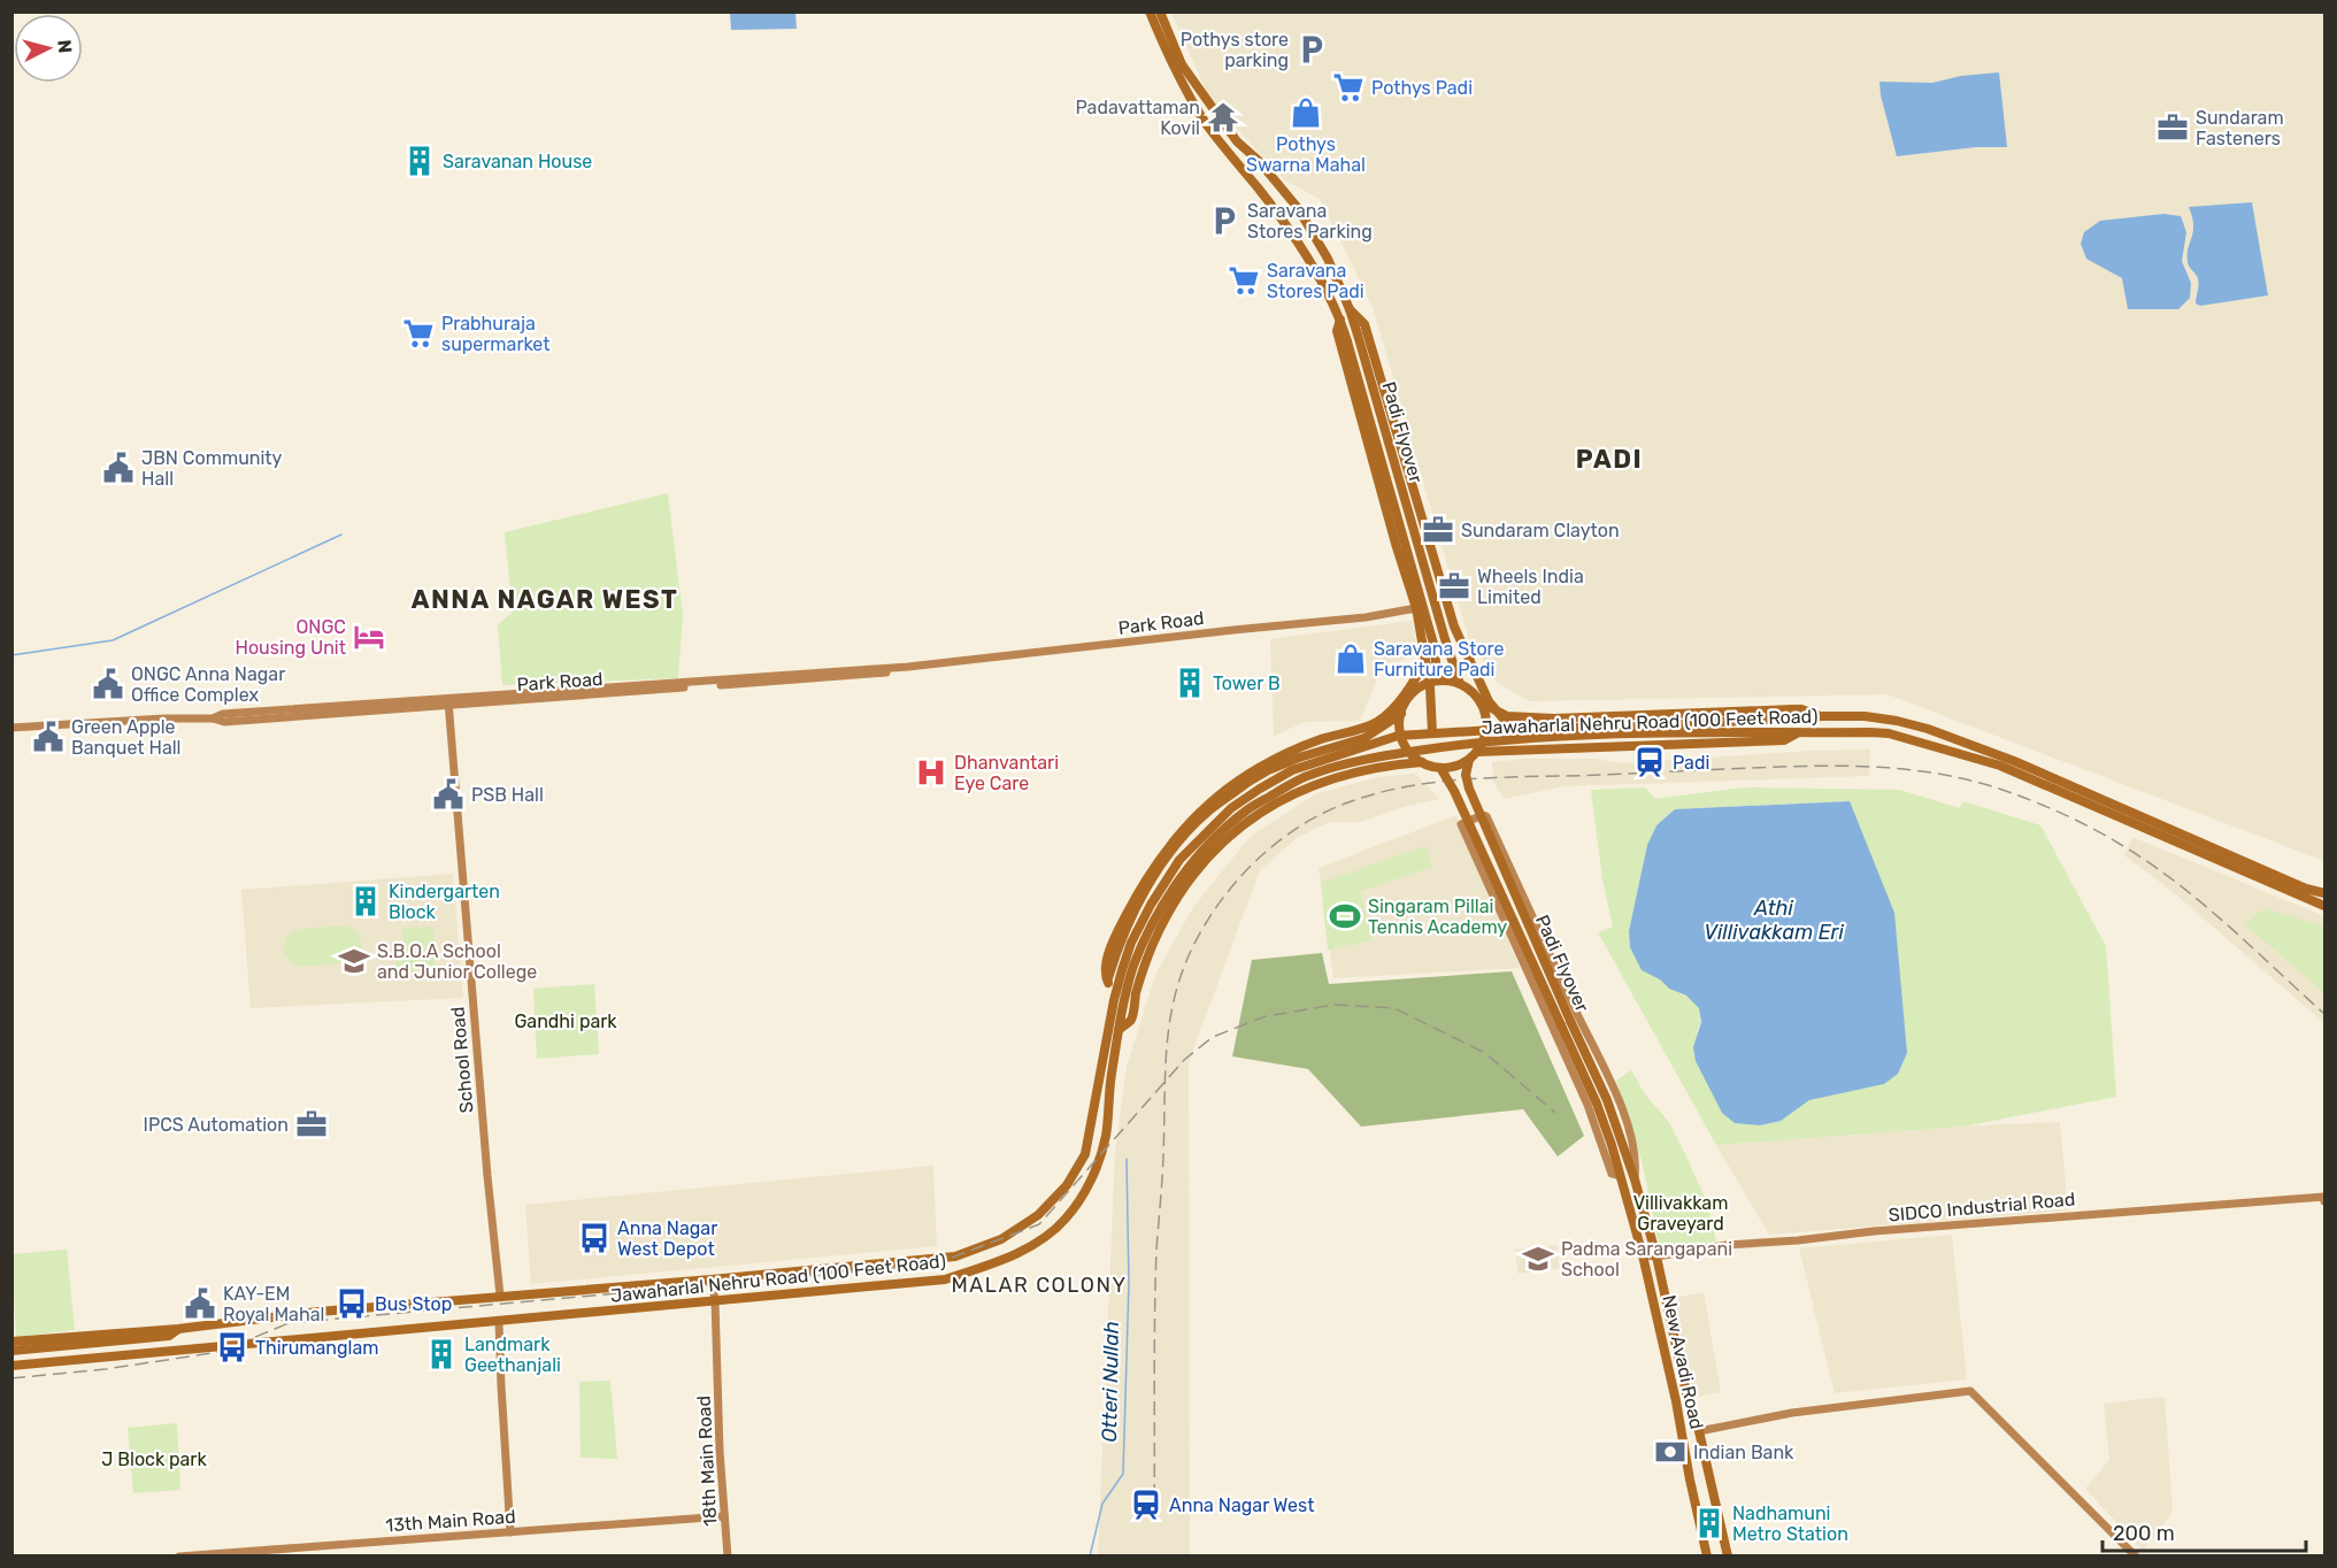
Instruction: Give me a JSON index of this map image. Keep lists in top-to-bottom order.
{
  "streets": {
    "main road": ["Padi Flyover", "Jawaharlal Nehru Road (100 Feet Road)", "New Avadi Road"],
    "street": [
      "Park Road",
      "School Road",
      "SIDCO Industrial Road",
      "18th Main Road",
      "13th Main Road"
    ]
  },
  "crossings": [
    ["Padi Flyover", "Jawaharlal Nehru Road (100 Feet Road)"],
    ["Padi Flyover", "New Avadi Road"],
    ["Park Road", "School Road"],
    ["Jawaharlal Nehru Road (100 Feet Road)", "School Road"],
    ["Jawaharlal Nehru Road (100 Feet Road)", "18th Main Road"],
    ["SIDCO Industrial Road", "New Avadi Road"],
    ["18th Main Road", "13th Main Road"]
  ],
  "districts": ["PADI", "ANNA NAGAR WEST", "MALAR COLONY"],
  "water": ["Athi Villivakkam Eri", "Otteri Nullah"],
  "parks": ["Gandhi park", "Villivakkam Graveyard", "J Block park"],
  "places": {
    "parking": ["Pothys store parking", "Saravana Stores Parking"],
    "supermarket": ["Pothys Padi", "Saravana Stores Padi", "Prabhuraja supermarket"],
    "shop": ["Pothys Swarna Mahal", "Saravana Store Furniture Padi"],
    "temple": ["Padavattaman Kovil"],
    "office": [
      "Sundaram Fasteners",
      "Sundaram Clayton",
      "Wheels India Limited",
      "IPCS Automation"
    ],
    "building": [
      "Saravanan House",
      "Tower B",
      "Kindergarten Block",
      "Landmark Geethanjali",
      "Nadhamuni Metro Station"
    ],
    "public building": [
      "JBN Community Hall",
      "ONGC Anna Nagar Office Complex",
      "Green Apple Banquet Hall",
      "PSB Hall",
      "KAY-EM Royal Mahal"
    ],
    "hotel": ["ONGC Housing Unit"],
    "station": ["Padi", "Anna Nagar West"],
    "hospital": ["Dhanvantari Eye Care"],
    "sports": ["Singaram Pillai Tennis Academy"],
    "school or university": ["S.B.O.A School and Junior College", "Padma Sarangapani School"],
    "bus stop": ["Anna Nagar West Depot", "Bus Stop", "Thirumanglam"],
    "bank": ["Indian Bank"]
  },
  "scale_bar": "200 m",
  "north": "right"
}
